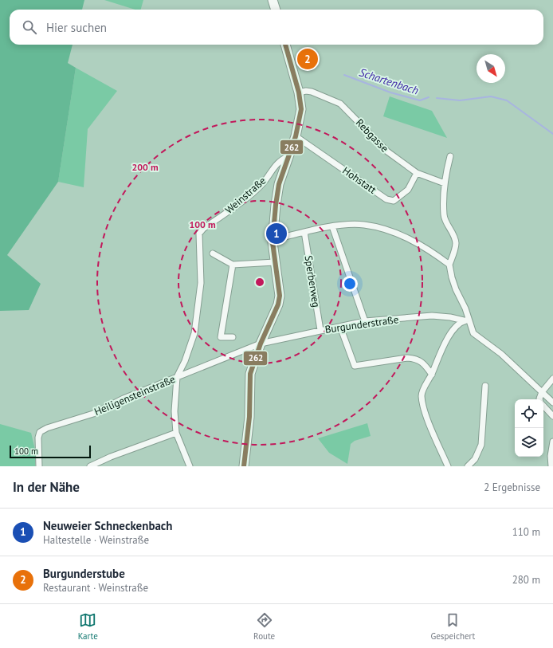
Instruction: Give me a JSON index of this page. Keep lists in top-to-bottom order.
{
  "streets": {
    "main road": ["Weinstraße"],
    "street": [
      "Rebgasse",
      "Hohstatt",
      "Sperberweg",
      "Burgunderstraße",
      "Heiligensteinstraße"
    ]
  },
  "crossings": [
    ["Rebgasse", "Hohstatt"],
    ["Rebgasse", "Weinstraße"],
    ["Hohstatt", "Weinstraße"],
    ["Weinstraße", "Burgunderstraße"],
    ["Weinstraße", "Heiligensteinstraße"],
    ["Sperberweg", "Burgunderstraße"],
    ["Burgunderstraße", "Heiligensteinstraße"]
  ],
  "water": ["Schartenbach"],
  "lines": ["transit line 262"],
  "scale_bar": "100 m",
  "north": "bottom right",
  "page": {
    "search": "Hier suchen",
    "pins": ["2", "1"],
    "scale": "100 m",
    "heading": ["In der Nähe", "2 Ergebnisse"],
    "list": [
      {
        "mark": "1",
        "name": "Neuweier Schneckenbach",
        "note": "Haltestelle · Weinstraße",
        "value": "110 m"
      },
      {
        "mark": "2",
        "name": "Burgunderstube",
        "note": "Restaurant · Weinstraße",
        "value": "280 m"
      }
    ],
    "nav": ["Karte", "Route", "Gespeichert"]
  },
  "rings": ["200 m", "100 m"]
}
